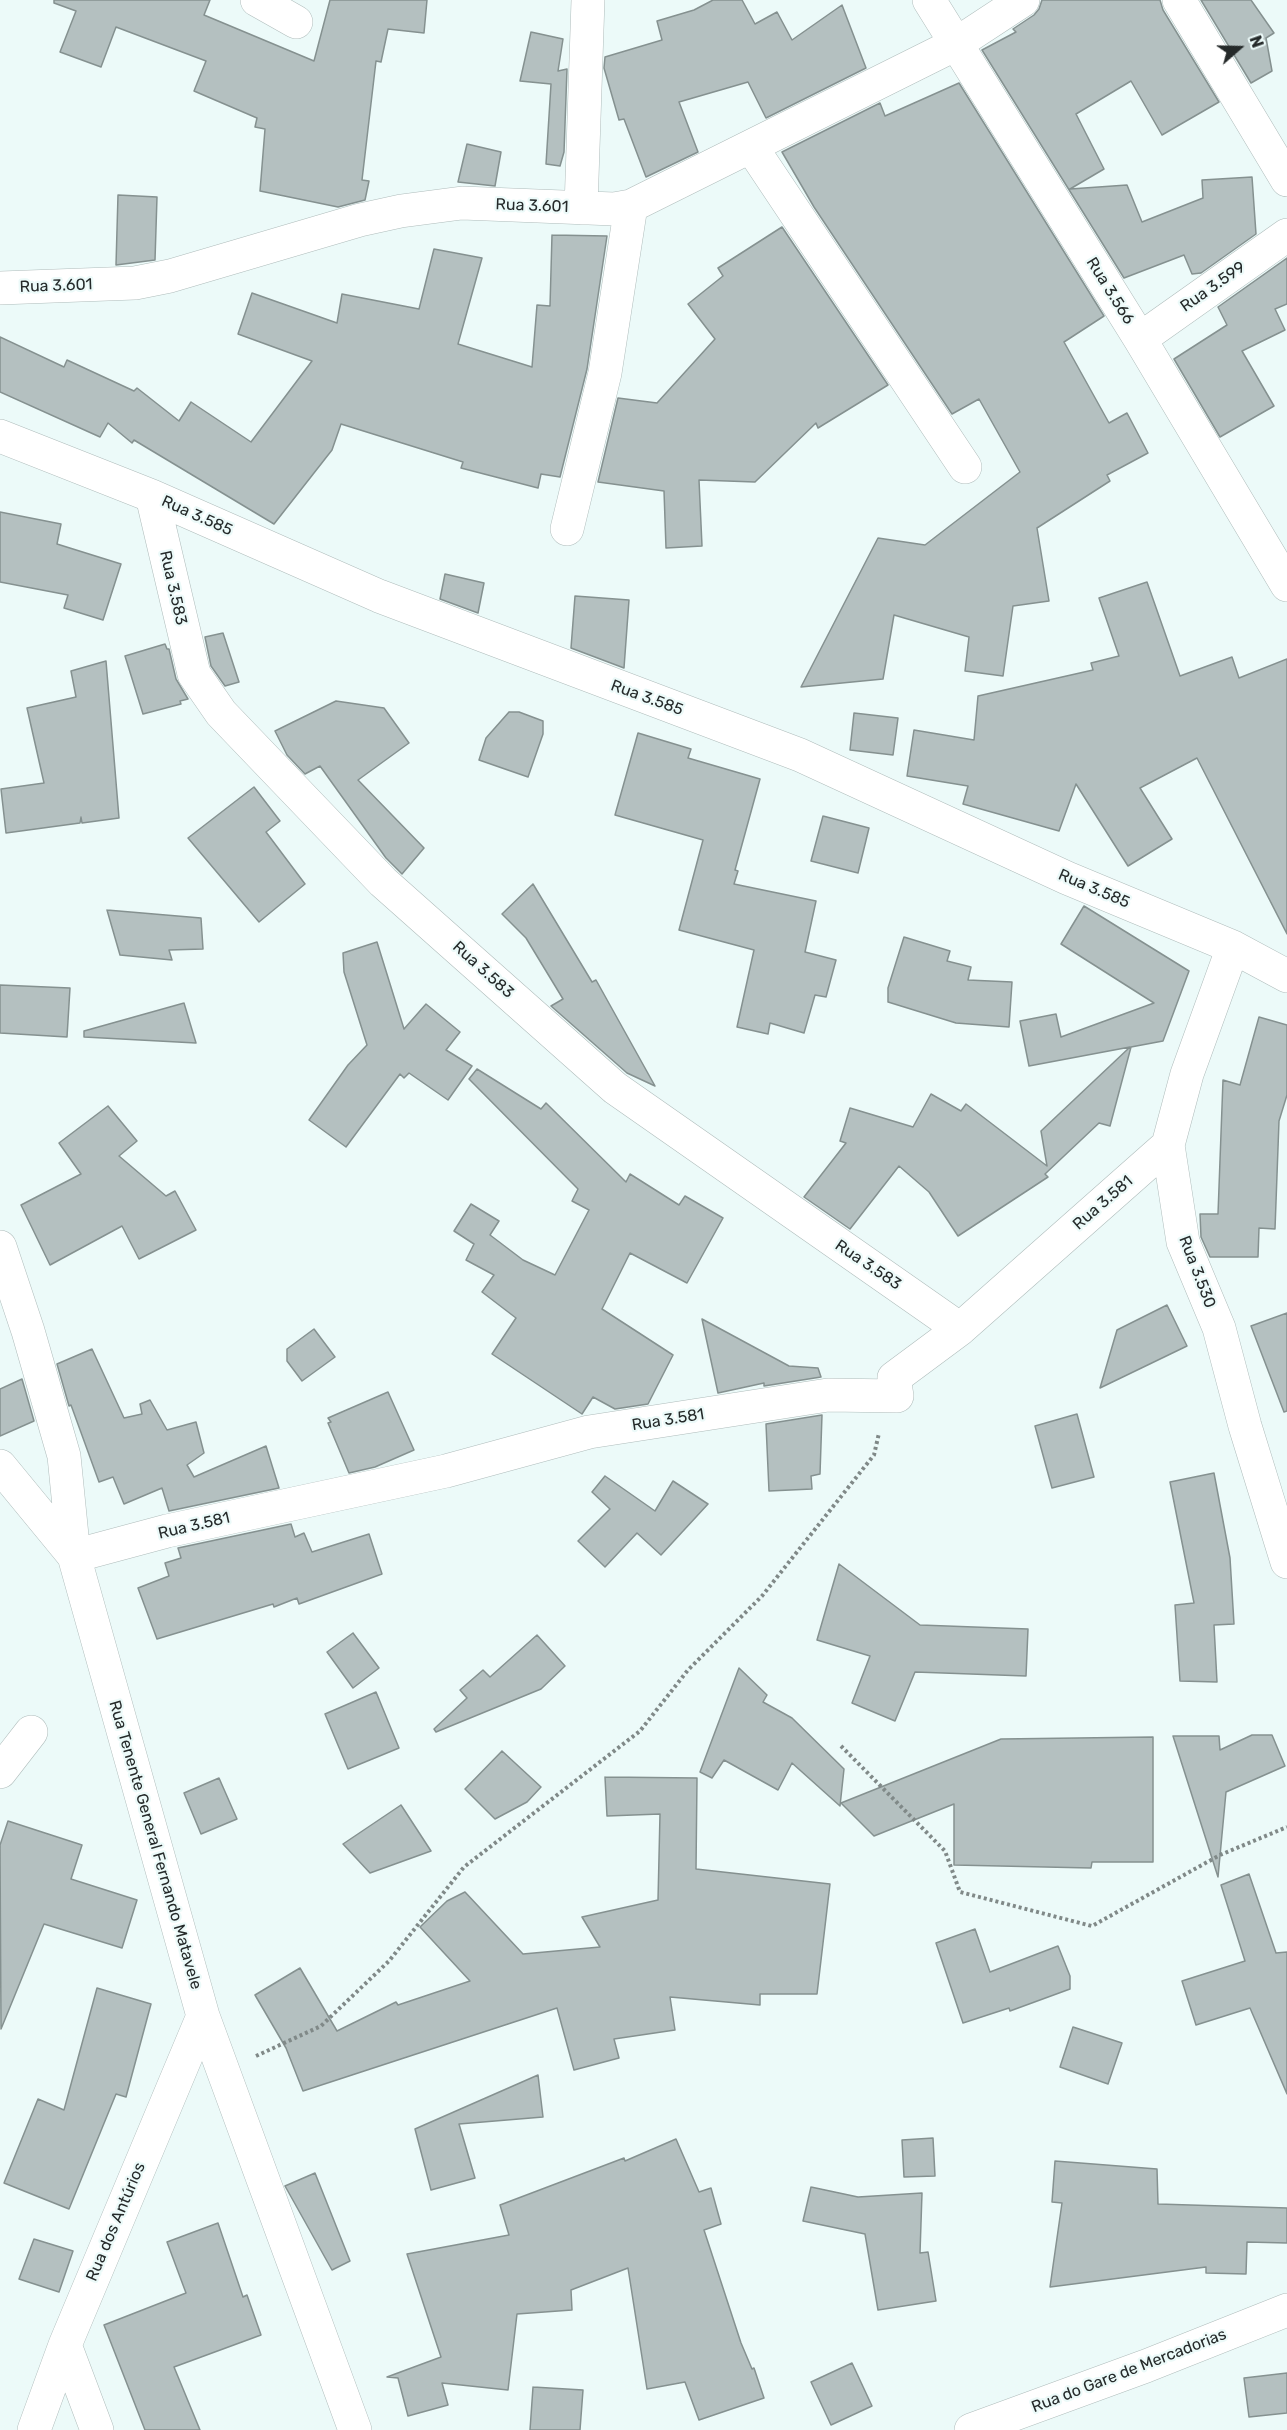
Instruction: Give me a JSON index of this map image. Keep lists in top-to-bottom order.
{
  "streets": {
    "street": [
      "Rua 3.601",
      "Rua 3.599",
      "Rua 3.566",
      "Rua 3.585",
      "Rua 3.583",
      "Rua 3.581",
      "Rua 3.530",
      "Rua Tenente General Fernando Matavele",
      "Rua dos Antúrios",
      "Rua do Gare de Mercadorias"
    ]
  },
  "crossings": [
    ["Rua 3.601", "Rua 3.566"],
    ["Rua 3.599", "Rua 3.566"],
    ["Rua 3.585", "Rua 3.583"],
    ["Rua 3.585", "Rua 3.530"],
    ["Rua 3.583", "Rua 3.581"],
    ["Rua 3.581", "Rua 3.530"],
    ["Rua 3.581", "Rua Tenente General Fernando Matavele"],
    ["Rua Tenente General Fernando Matavele", "Rua dos Antúrios"]
  ],
  "north": "right"
}
